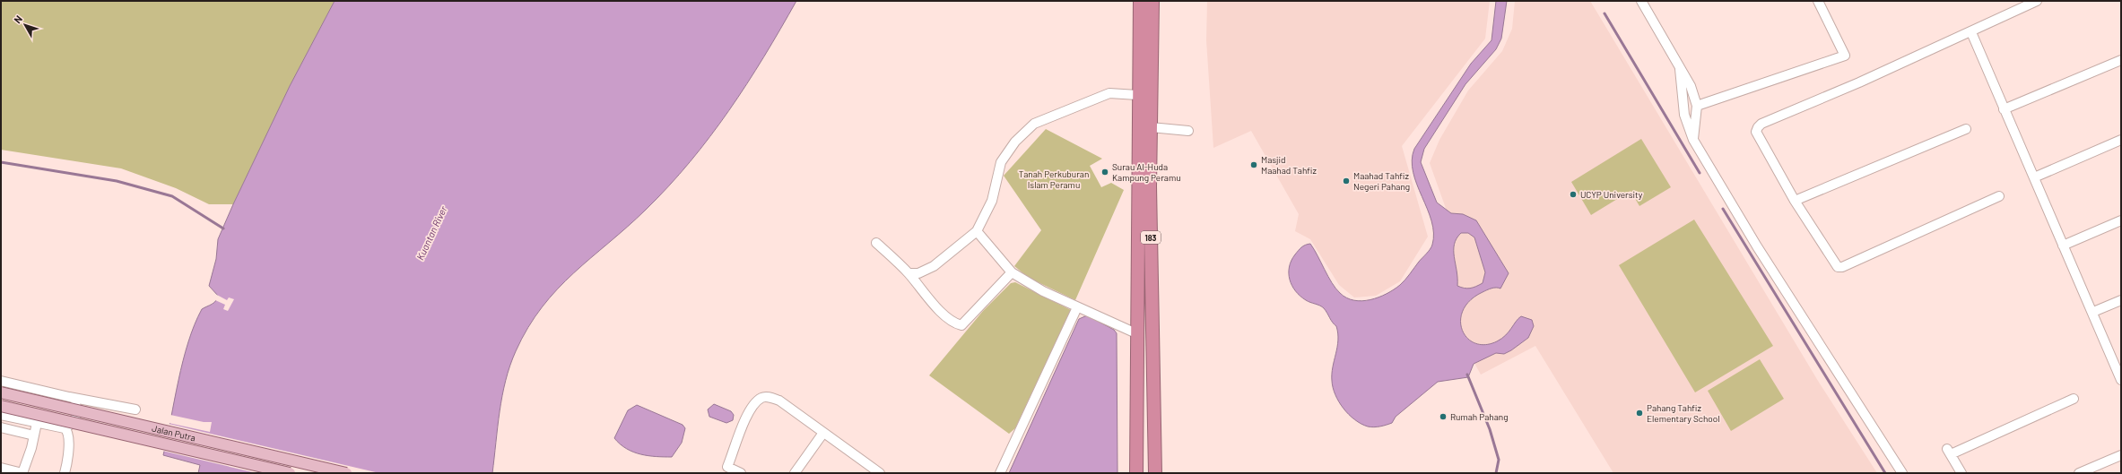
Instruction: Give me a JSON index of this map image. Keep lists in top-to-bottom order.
{
  "streets": {
    "highway": ["183"],
    "main road": ["Jalan Putra"]
  },
  "water": ["Kuantan River"],
  "parks": ["Tanah Perkuburan Islam Peramu"],
  "places": [
    "Masjid Maahad Tahfiz",
    "Surau Al-Huda Kampung Peramu",
    "Maahad Tahfiz Negeri Pahang",
    "UCYP University",
    "Pahang Tahfiz Elementary School",
    "Rumah Pahang"
  ],
  "north": "top left"
}
